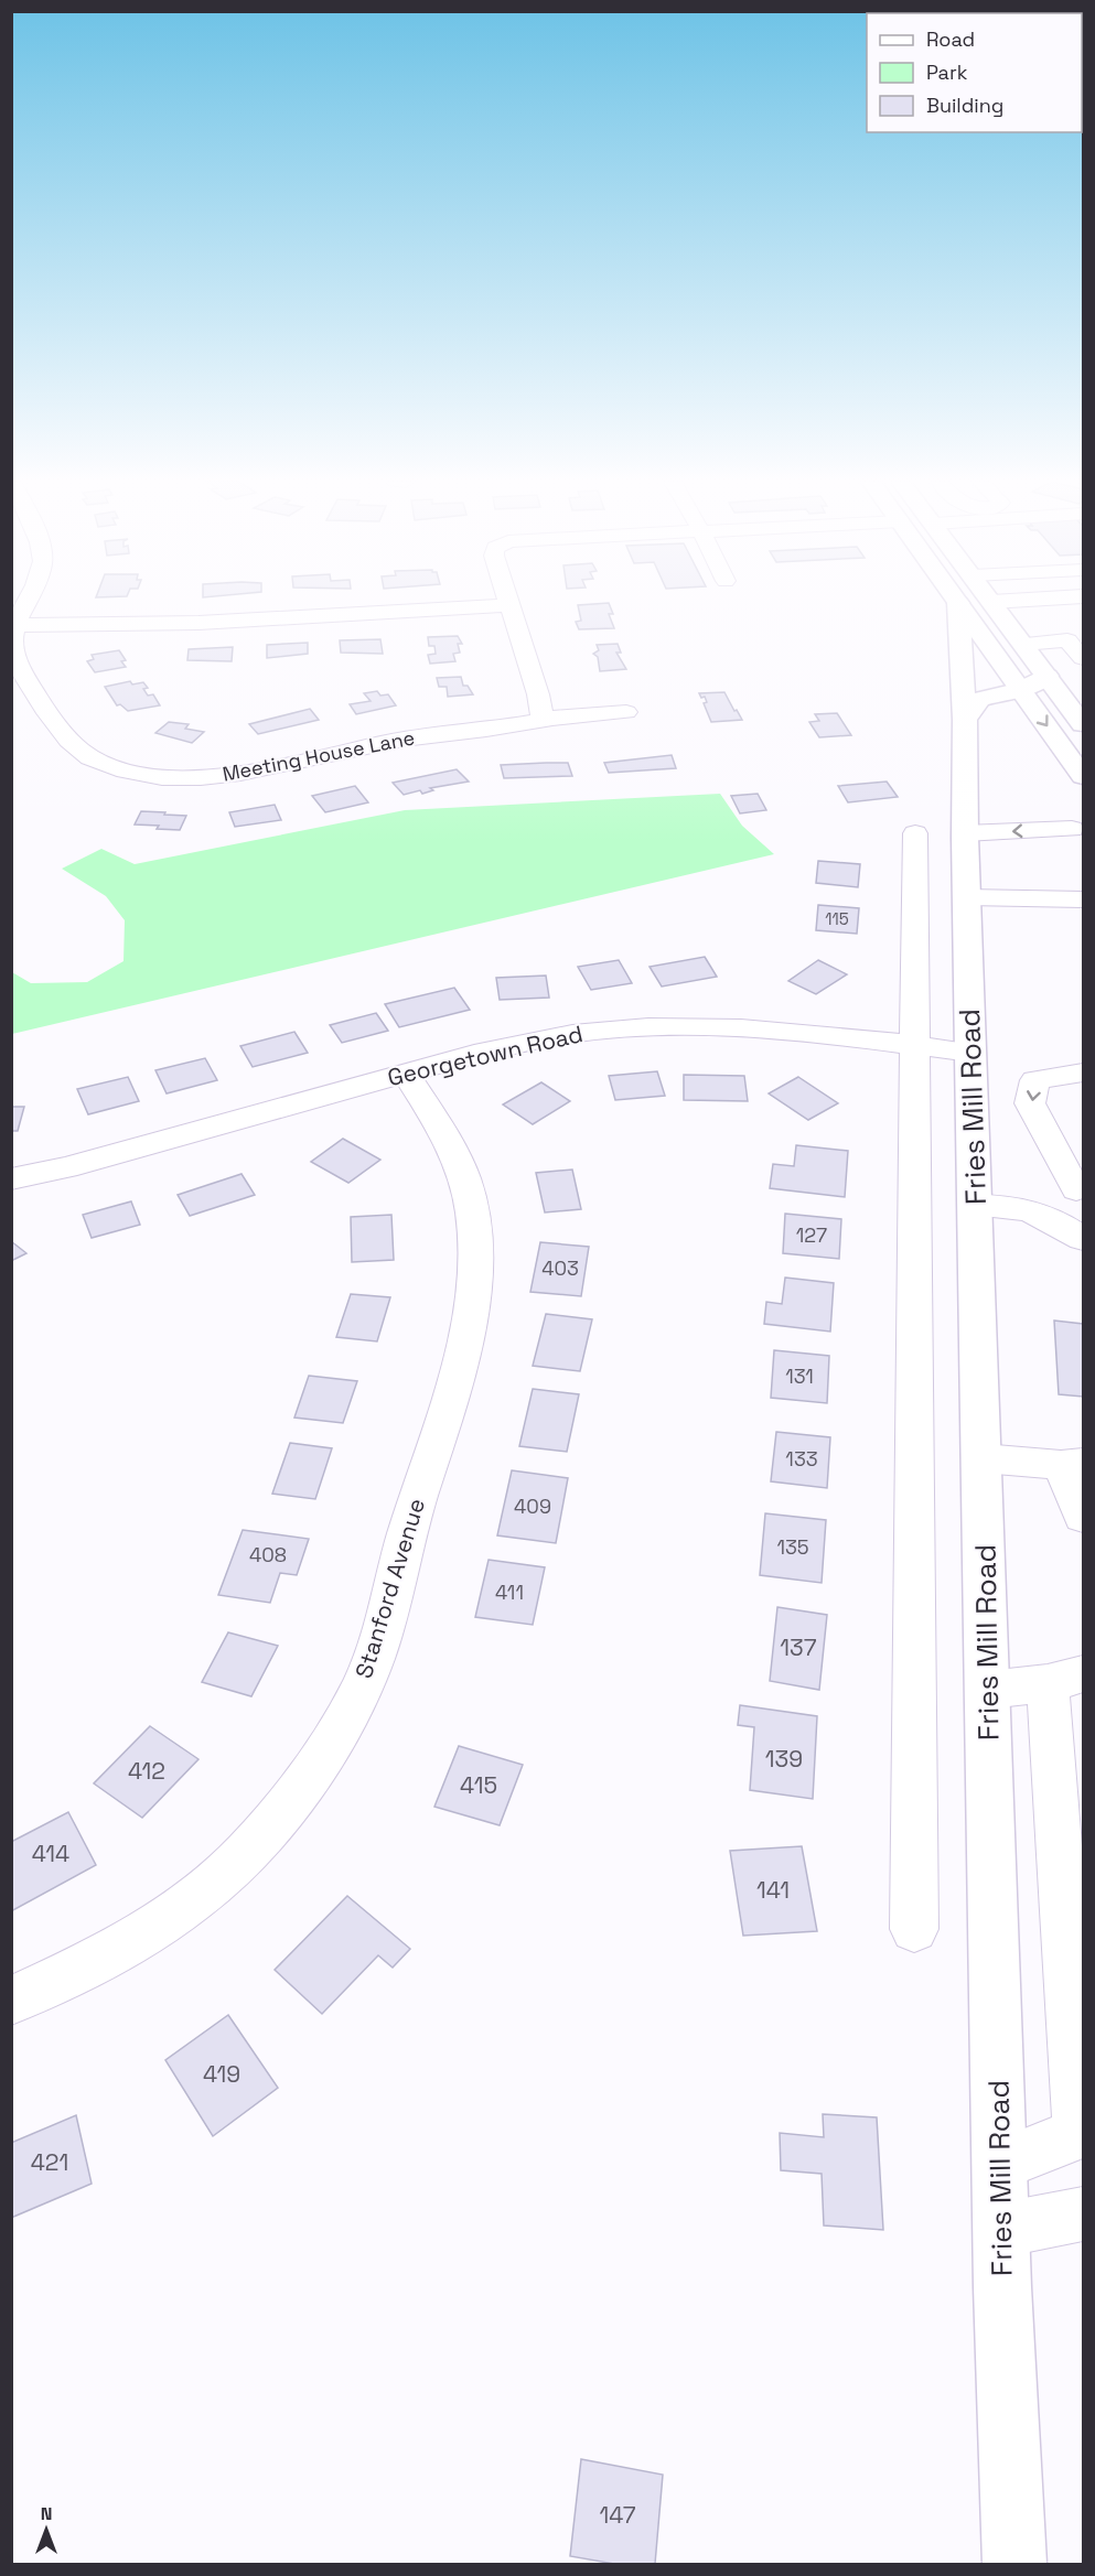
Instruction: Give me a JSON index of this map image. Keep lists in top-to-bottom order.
{
  "streets": {
    "main road": ["Fries Mill Road"],
    "street": ["Meeting House Lane", "Georgetown Road", "Stanford Avenue"]
  },
  "crossings": [
    ["Georgetown Road", "Fries Mill Road"],
    ["Georgetown Road", "Stanford Avenue"]
  ],
  "house_numbers": [
    "115",
    "127",
    "403",
    "131",
    "133",
    "409",
    "135",
    "408",
    "411",
    "137",
    "139",
    "412",
    "415",
    "414",
    "141",
    "419",
    "421",
    "147"
  ],
  "legend": ["Road", "Park", "Building"],
  "north": "top"
}
